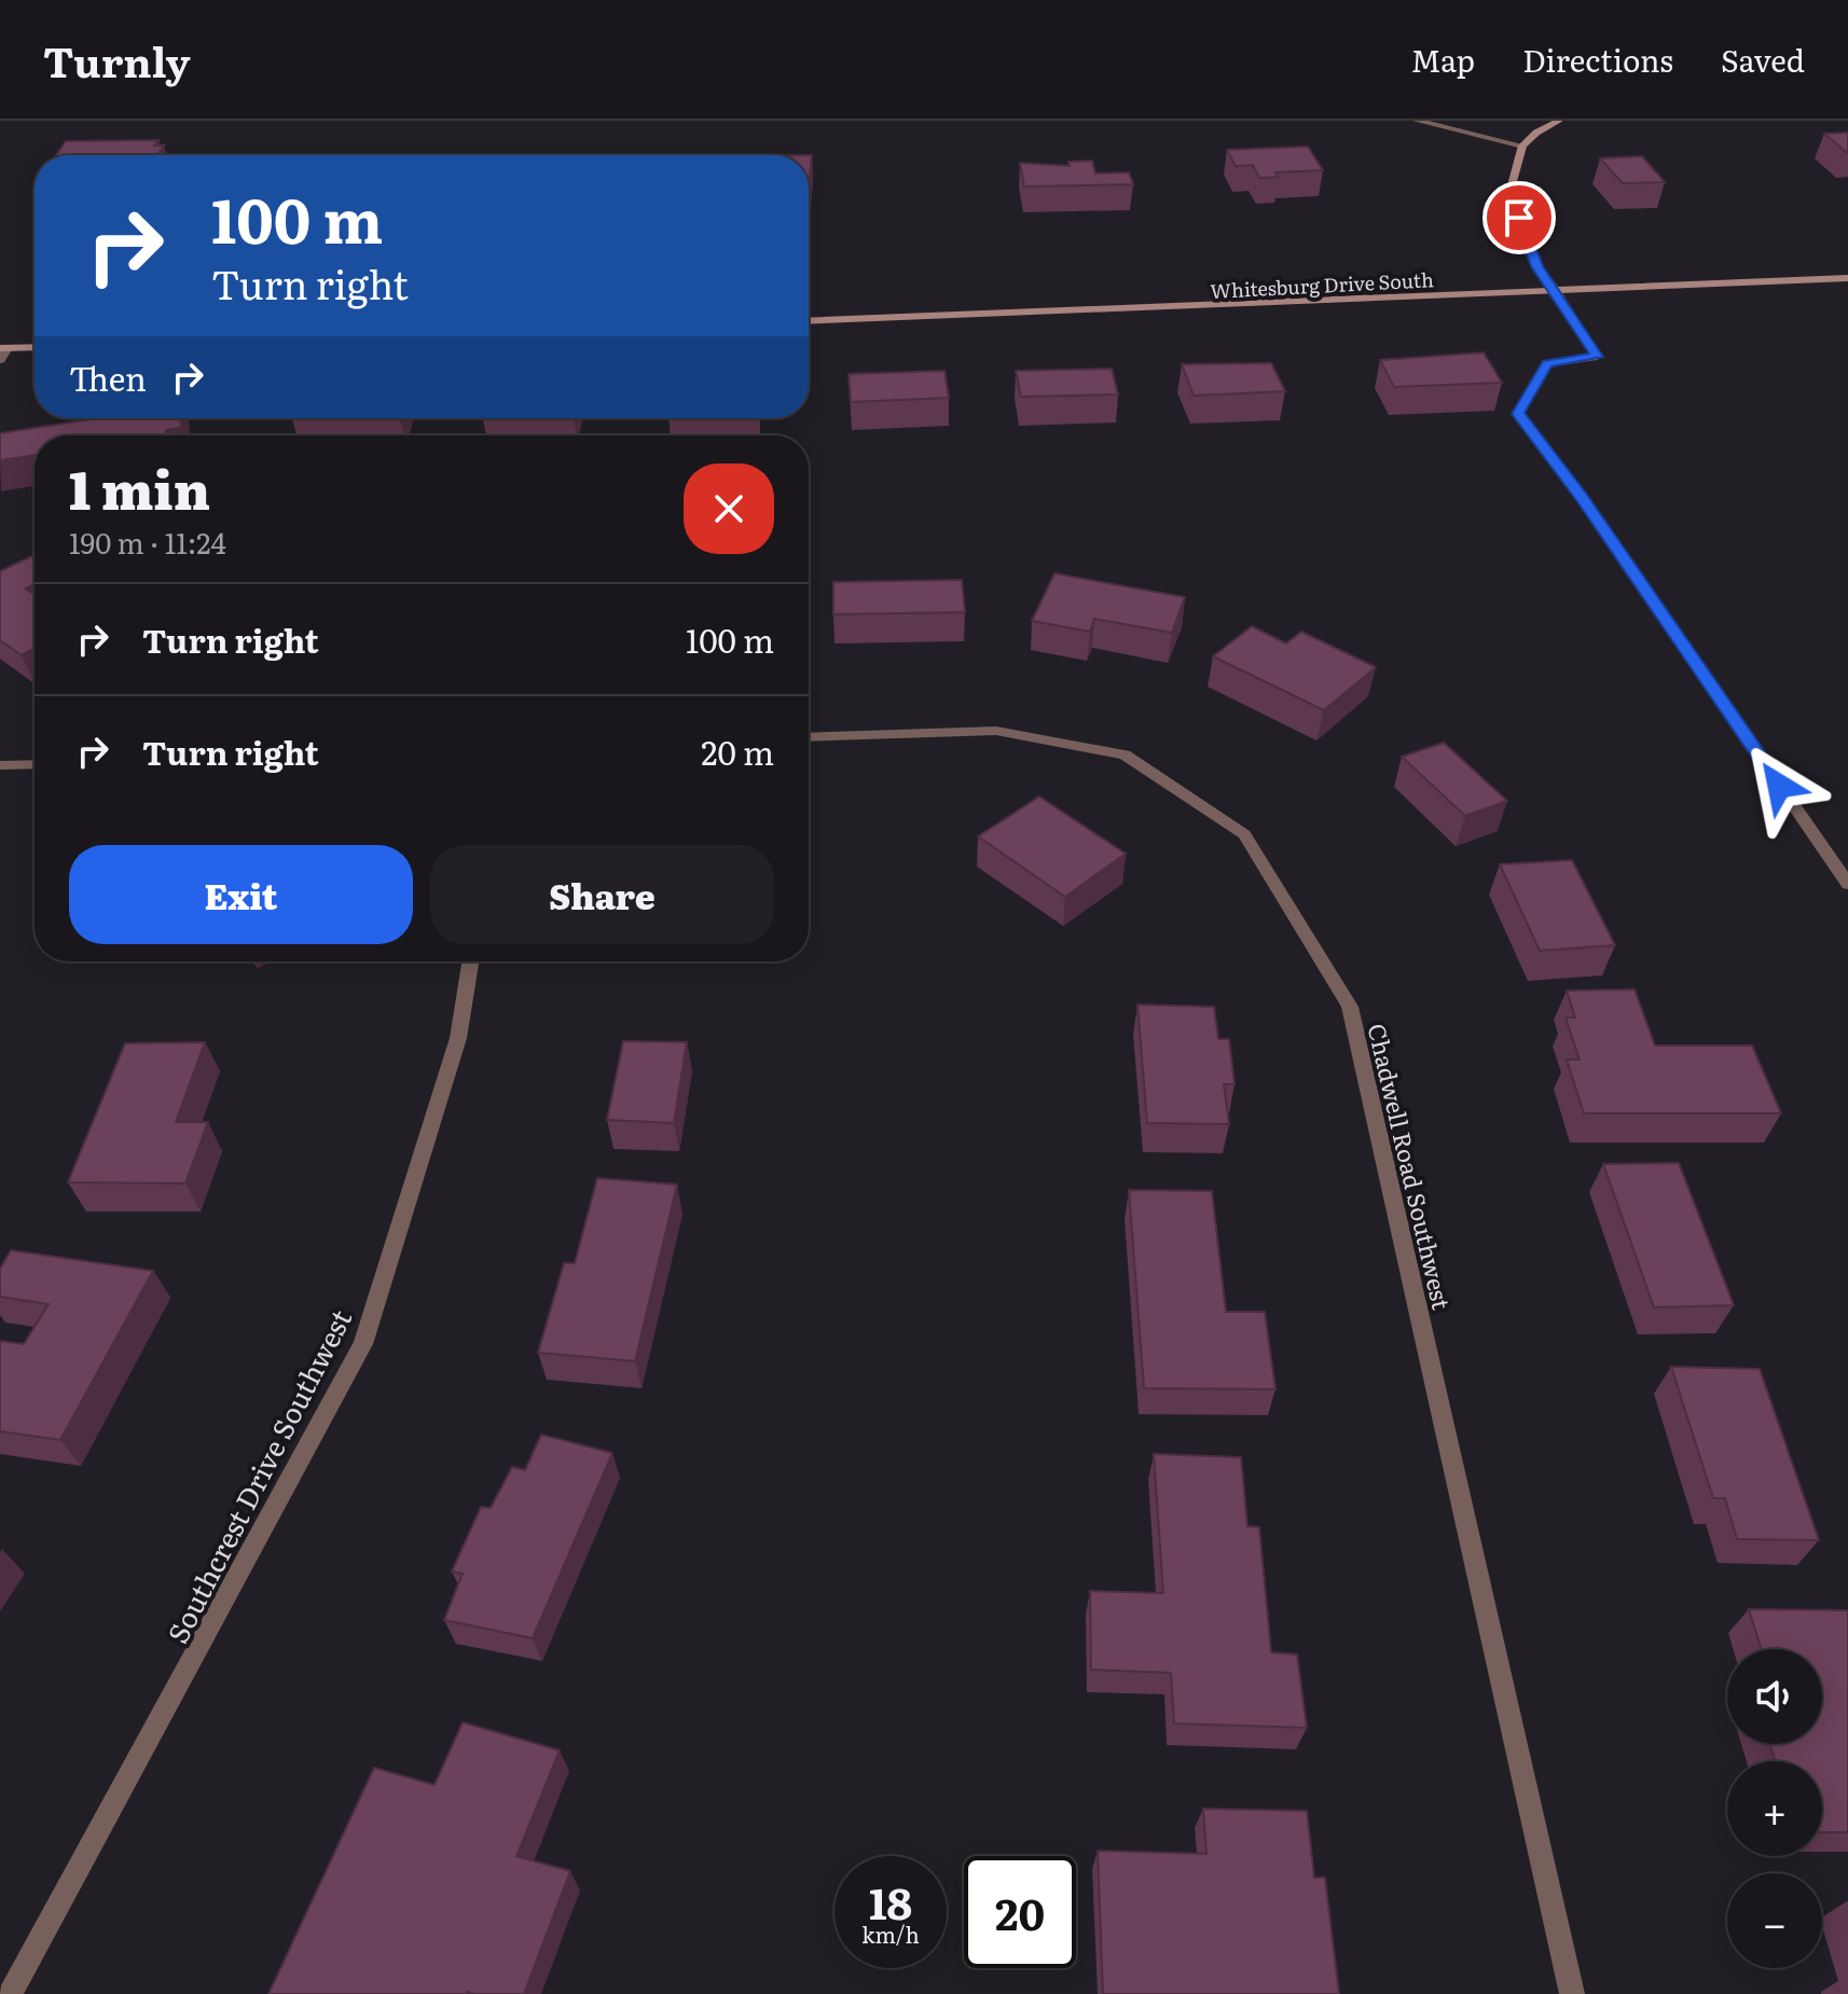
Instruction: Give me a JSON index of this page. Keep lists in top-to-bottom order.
{
  "streets": {
    "main road": ["Whitesburg Drive South"],
    "street": ["Chadwell Road Southwest", "Southcrest Drive Southwest"]
  },
  "page": {
    "header": "Turnly",
    "nav": ["Map", "Directions", "Saved"],
    "turn": ["100 m", "Turn right"],
    "then": "Then",
    "heading": ["1 min", "190 m · 11:24"],
    "list": [
      {
        "name": "Turn right",
        "value": "100 m"
      },
      {
        "name": "Turn right",
        "value": "20 m"
      }
    ],
    "buttons": ["Exit", "Share"],
    "map_buttons": ["+", "−"],
    "speed": "18 km/h",
    "limit": "20"
  }
}
